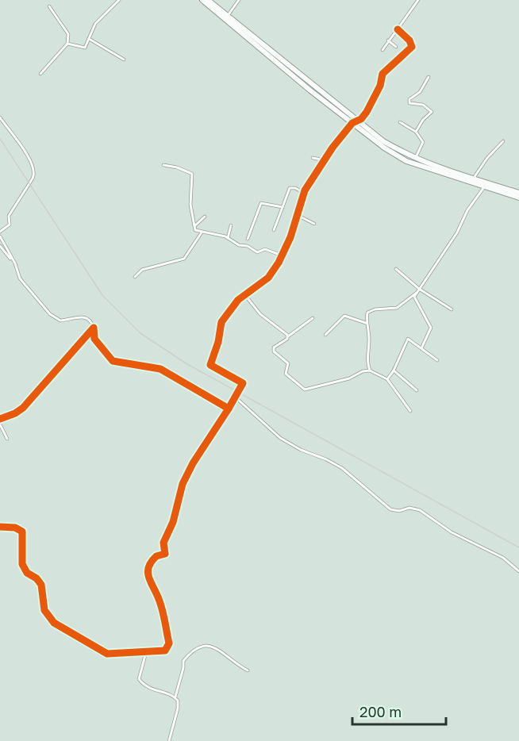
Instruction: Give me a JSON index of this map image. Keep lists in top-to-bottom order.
{
  "scale_bar": "200 m"
}
